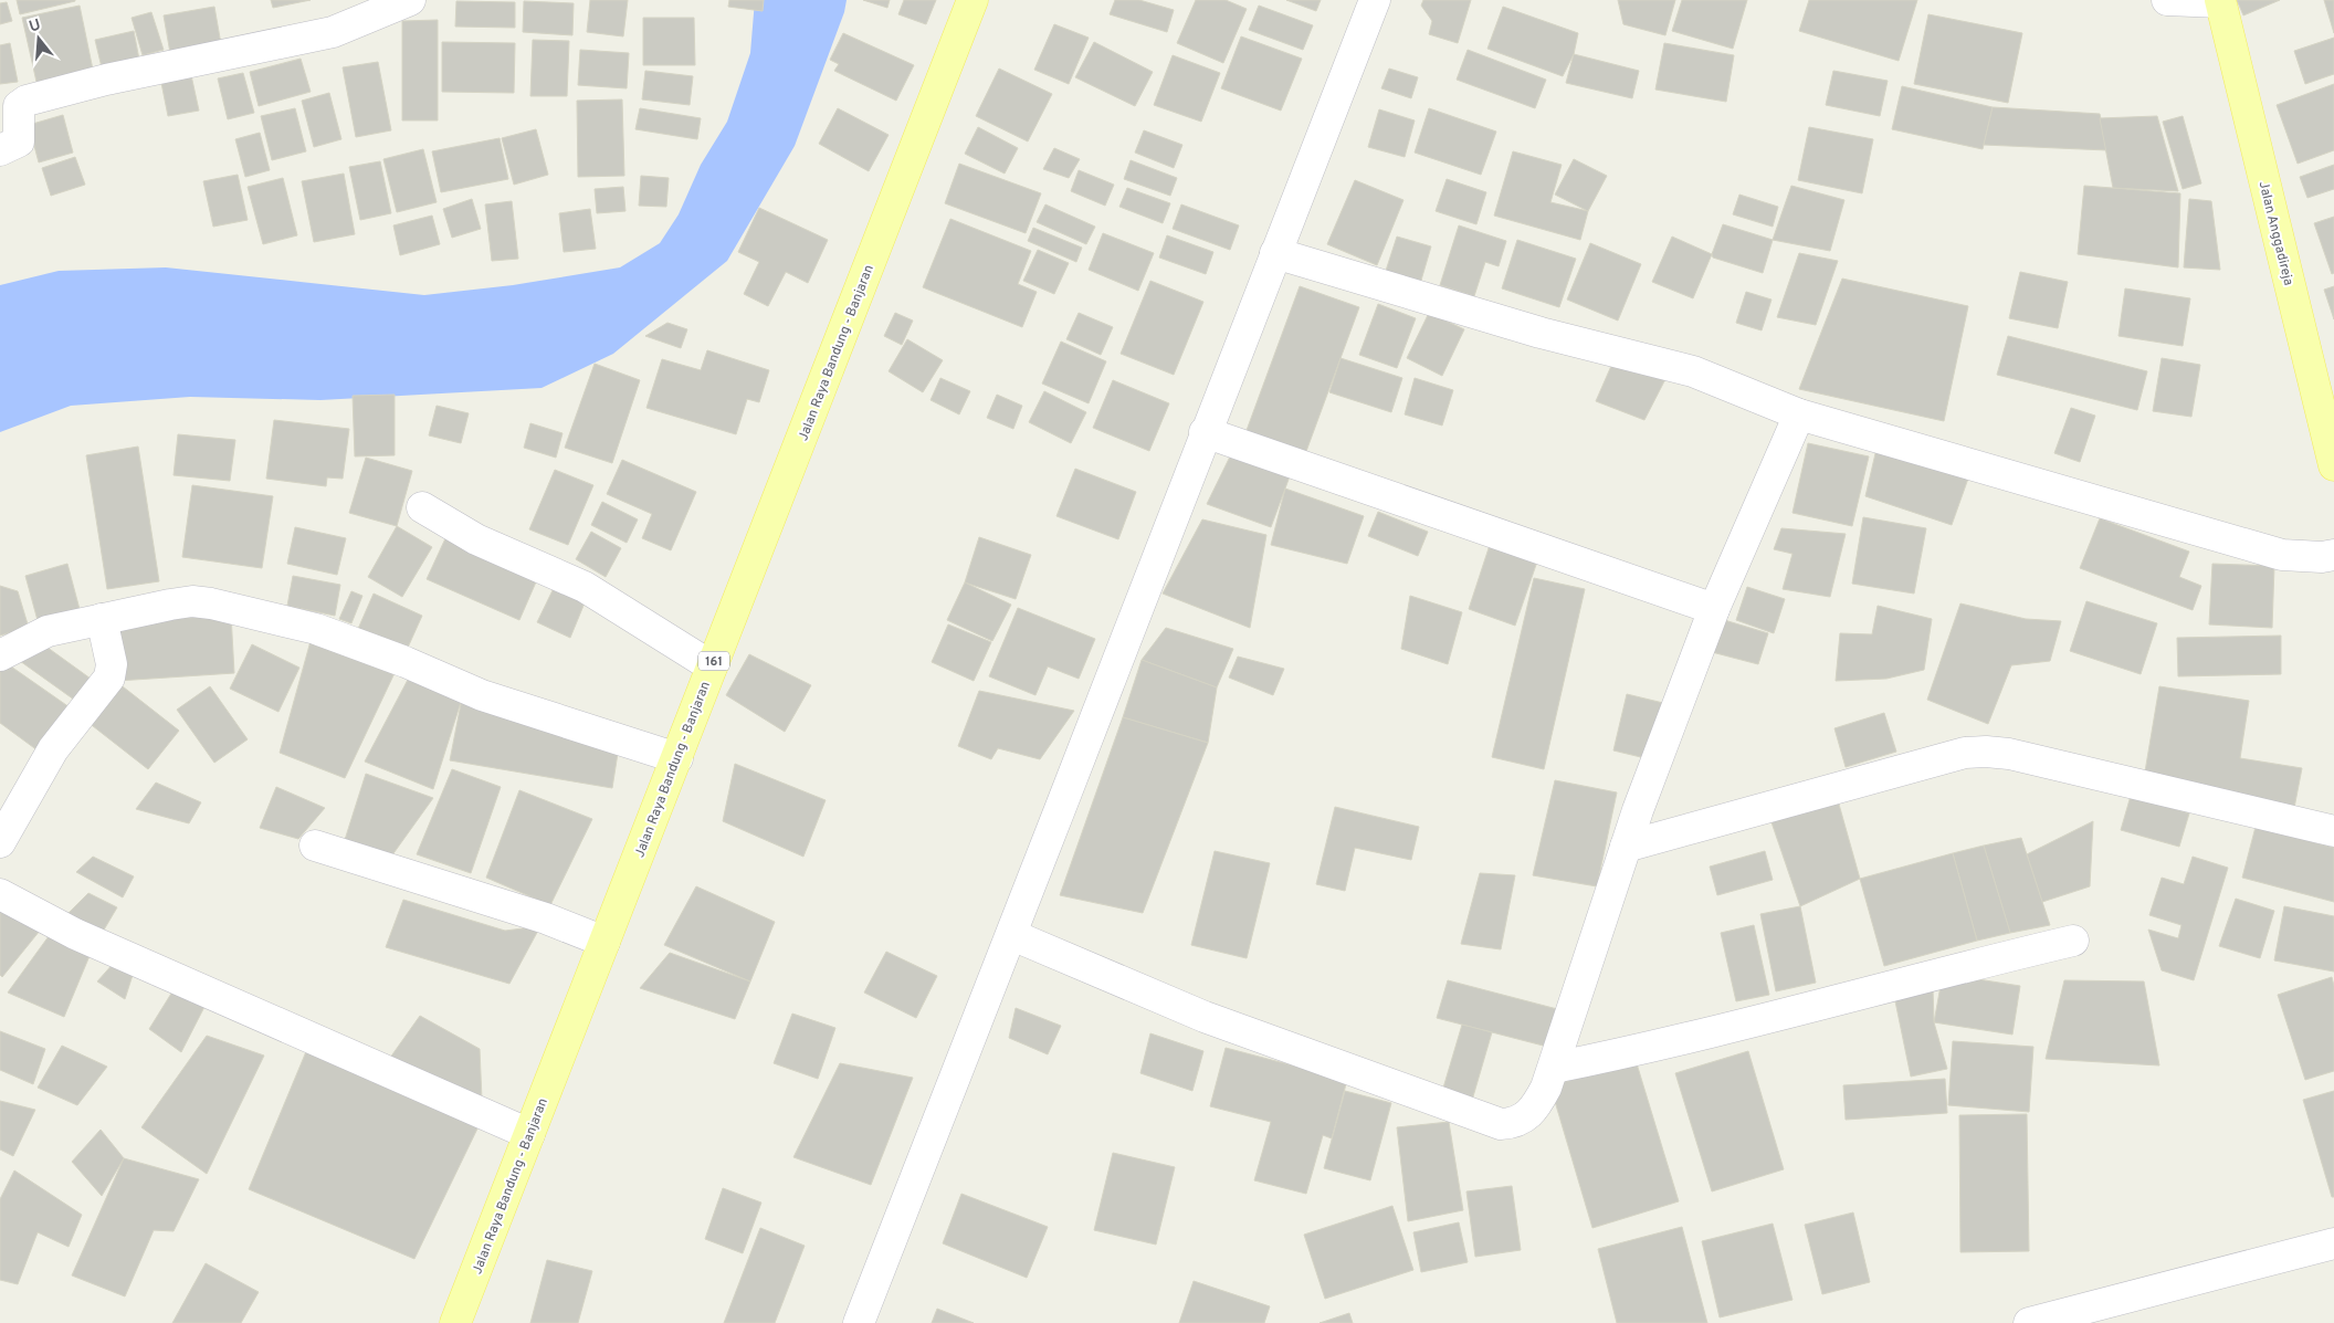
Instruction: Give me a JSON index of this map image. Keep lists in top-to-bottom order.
{
  "streets": {
    "main road": ["Jalan Anggadireja", "Jalan Raya Bandung - Banjaran", "161"]
  },
  "north": "top"
}
